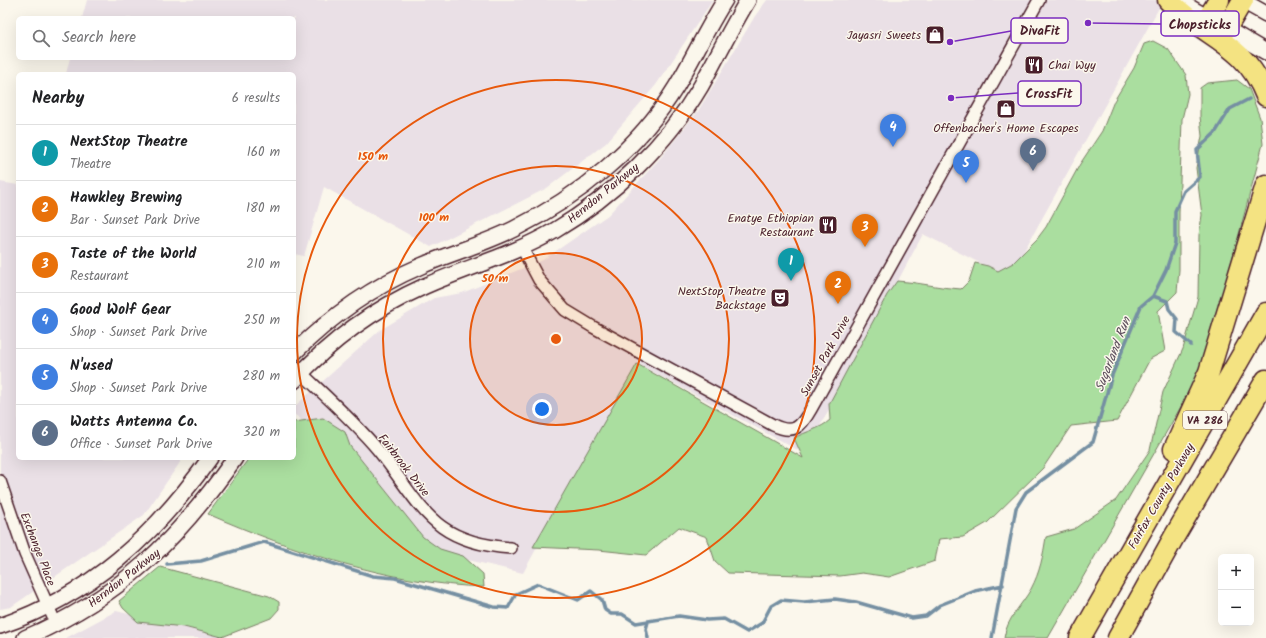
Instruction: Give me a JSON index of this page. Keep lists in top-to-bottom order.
{
  "streets": {
    "highway": ["VA 286", "Fairfax County Parkway"],
    "main road": ["Herndon Parkway"],
    "street": ["Sunset Park Drive", "Fairbrook Drive", "Exchange Place"]
  },
  "crossings": [
    ["Herndon Parkway", "Sunset Park Drive"],
    ["Herndon Parkway", "Fairbrook Drive"],
    ["Herndon Parkway", "Exchange Place"]
  ],
  "water": ["Sugarland Run"],
  "places": {
    "other": ["Chopsticks", "DivaFit", "CrossFit"],
    "shop": ["Jayasri Sweets", "Offenbacher's Home Escapes"],
    "restaurant": ["Chai Wyy", "Enatye Ethiopian Restaurant"],
    "theatre": ["NextStop Theatre Backstage"]
  },
  "page": {
    "search": "Search here",
    "heading": ["Nearby", "6 results"],
    "pins": [
      "4",
      "6",
      "5",
      "3",
      "1",
      "2"
    ],
    "list": [
      {
        "mark": "1",
        "name": "NextStop Theatre",
        "note": "Theatre",
        "value": "160 m"
      },
      {
        "mark": "2",
        "name": "Hawkley Brewing",
        "note": "Bar · Sunset Park Drive",
        "value": "180 m"
      },
      {
        "mark": "3",
        "name": "Taste of the World",
        "note": "Restaurant",
        "value": "210 m"
      },
      {
        "mark": "4",
        "name": "Good Wolf Gear",
        "note": "Shop · Sunset Park Drive",
        "value": "250 m"
      },
      {
        "mark": "5",
        "name": "N'used",
        "note": "Shop · Sunset Park Drive",
        "value": "280 m"
      },
      {
        "mark": "6",
        "name": "Watts Antenna Co.",
        "note": "Office · Sunset Park Drive",
        "value": "320 m"
      }
    ],
    "map_buttons": ["+", "−"]
  },
  "rings": ["150 m", "100 m", "50 m"]
}
